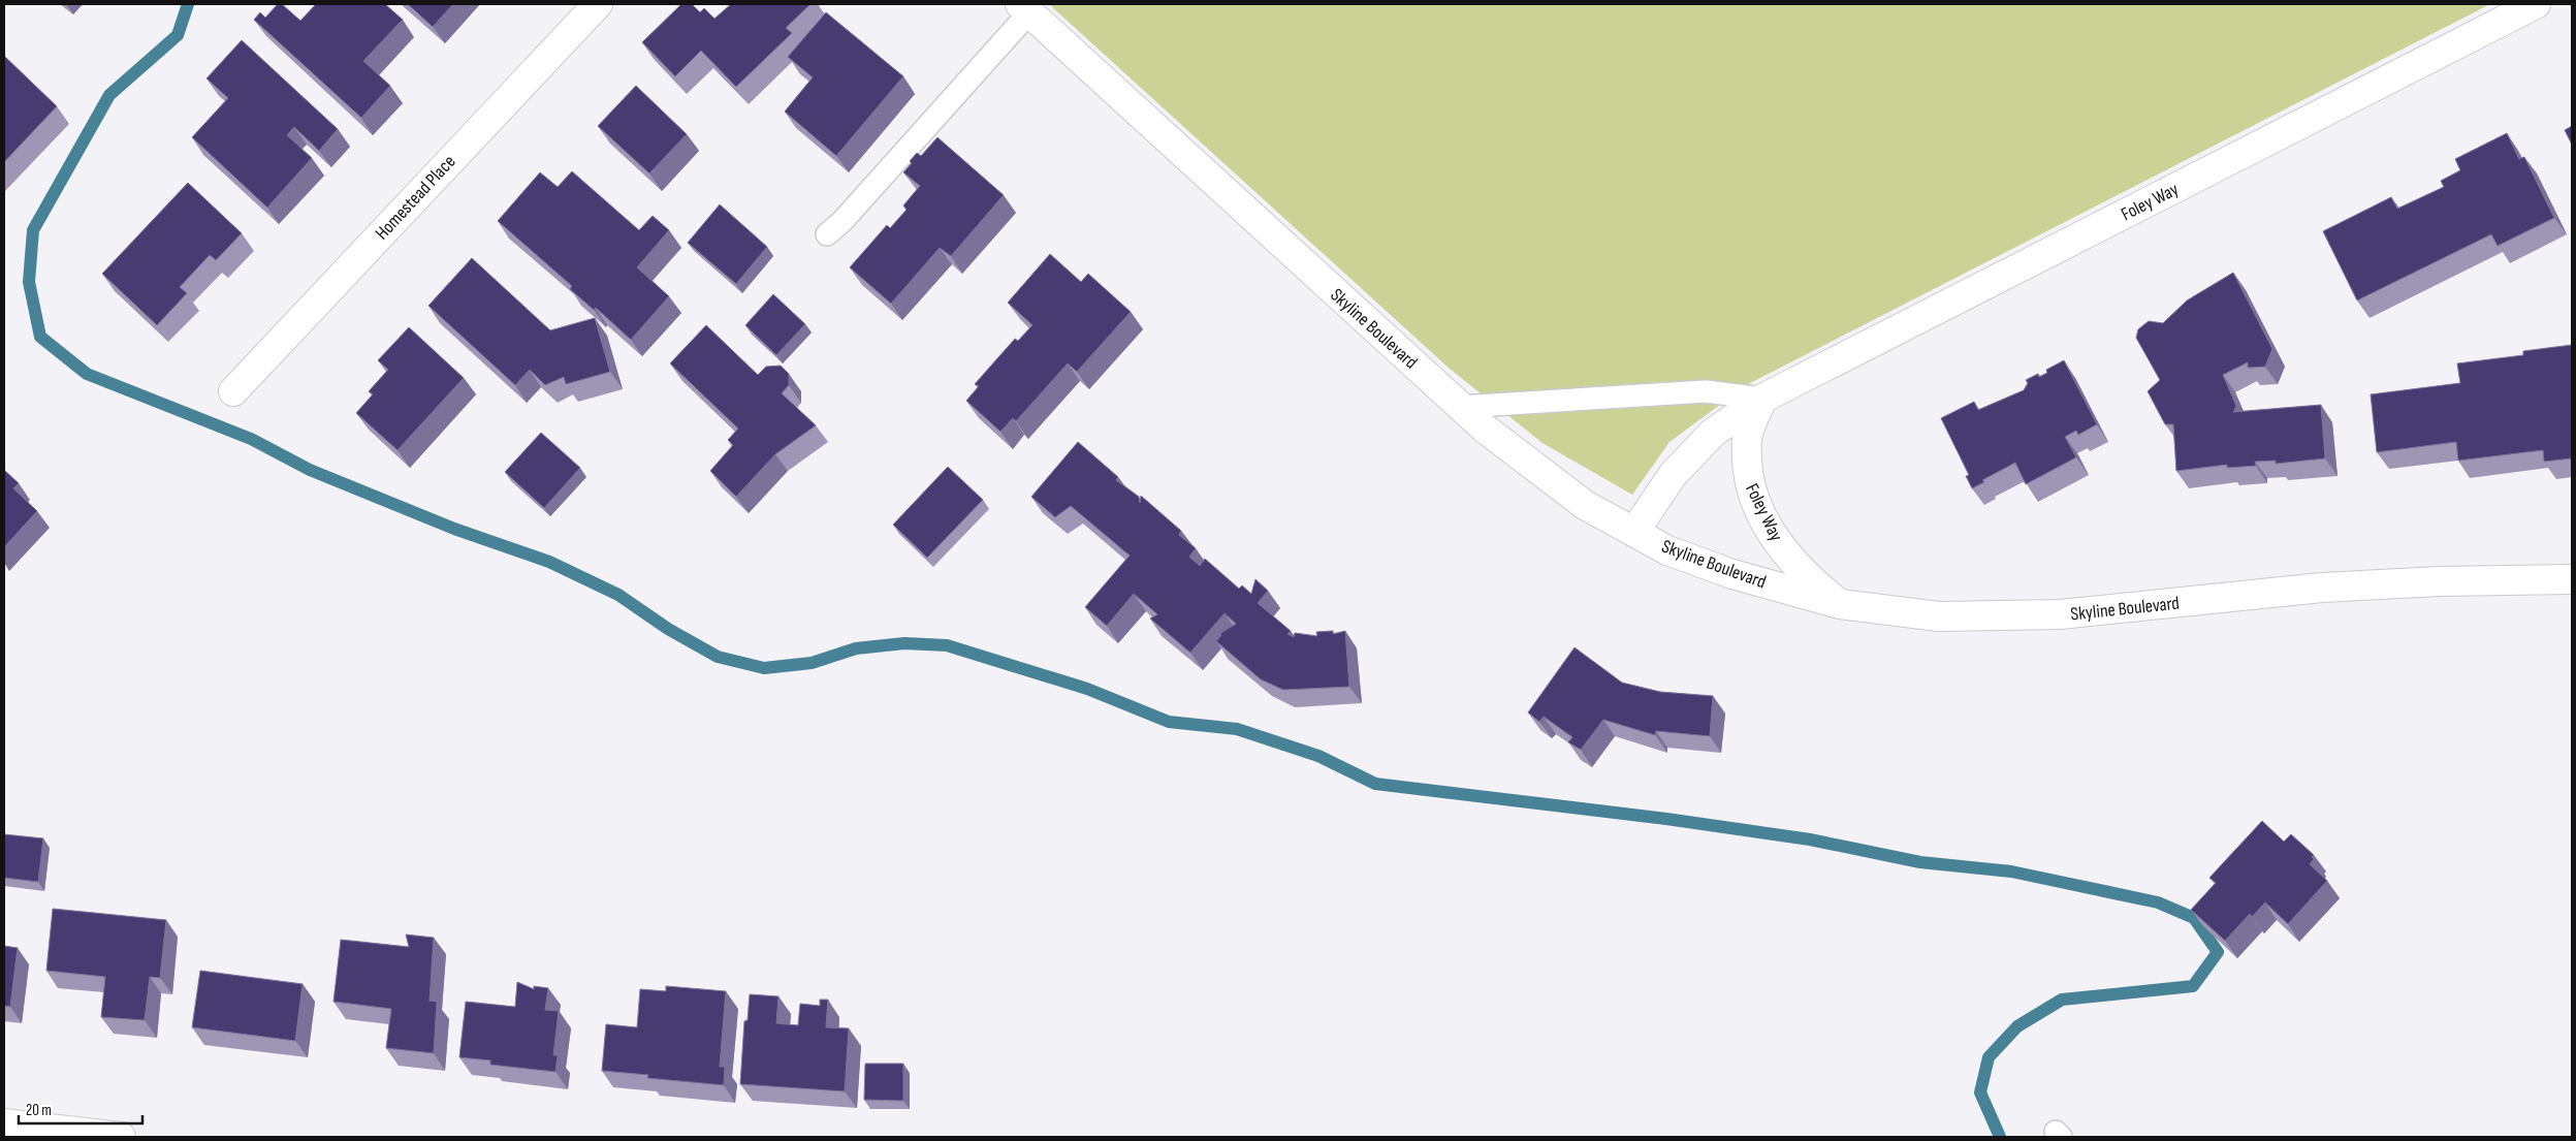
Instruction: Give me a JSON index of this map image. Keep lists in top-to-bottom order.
{
  "streets": {
    "street": ["Homestead Place", "Foley Way", "Skyline Boulevard"]
  },
  "crossings": [
    ["Foley Way", "Skyline Boulevard"]
  ],
  "scale_bar": "20 m"
}
